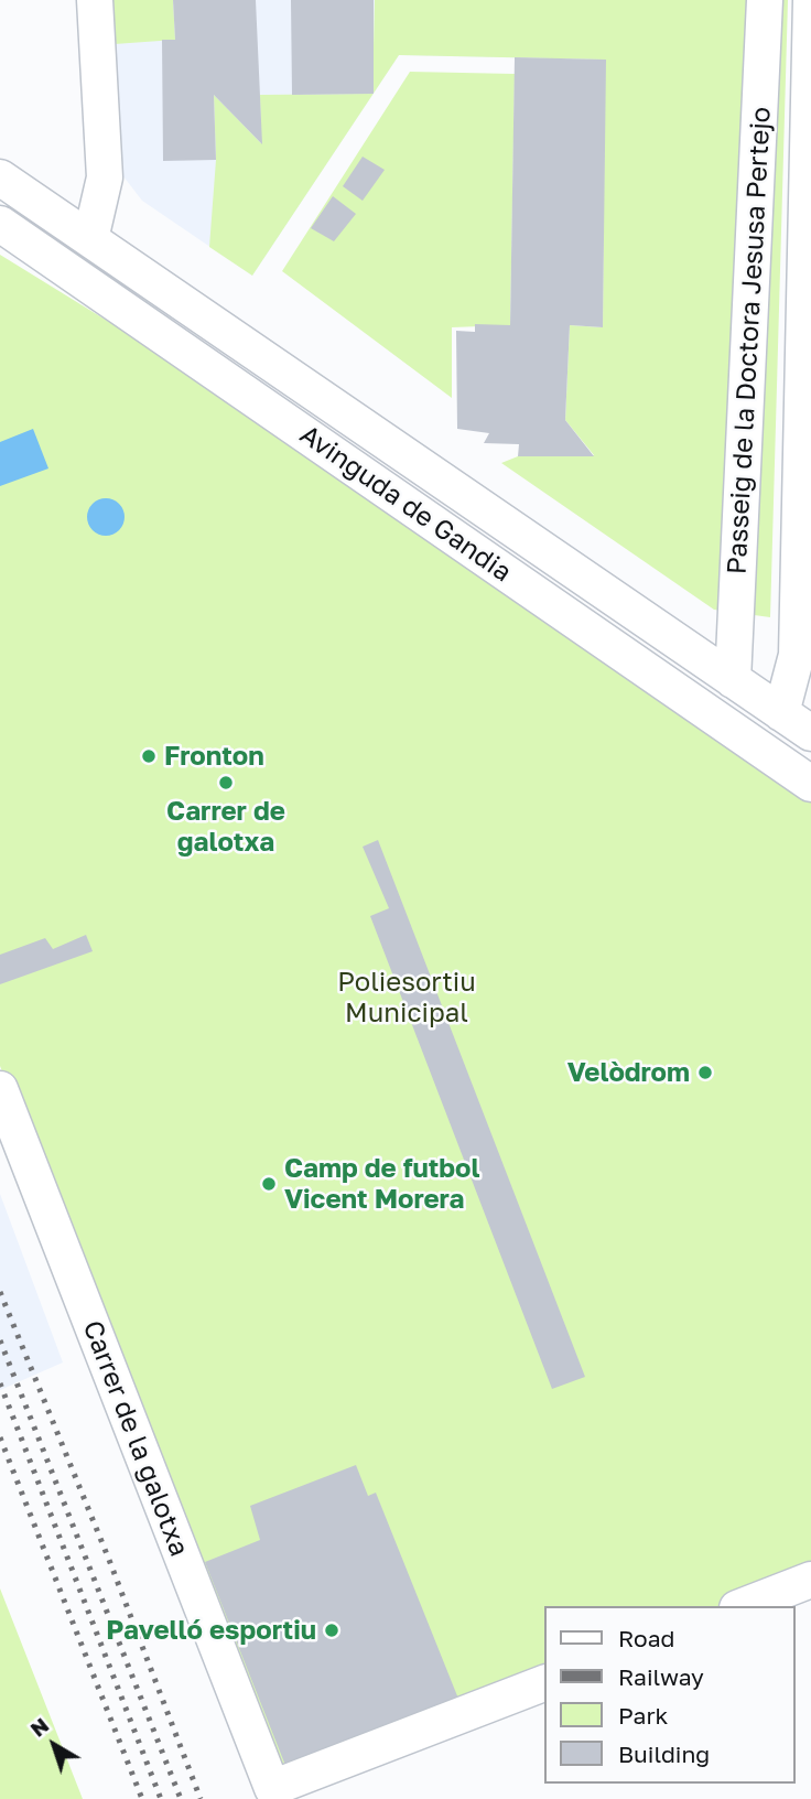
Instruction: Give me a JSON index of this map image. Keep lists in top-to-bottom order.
{
  "streets": {
    "street": ["Passeig de la Doctora Jesusa Pertejo", "Avinguda de Gandia", "Carrer de la galotxa"]
  },
  "crossings": [
    ["Passeig de la Doctora Jesusa Pertejo", "Avinguda de Gandia"]
  ],
  "parks": ["Poliesortiu Municipal"],
  "places": [
    "Fronton",
    "Carrer de galotxa",
    "Velòdrom",
    "Camp de futbol Vicent Morera",
    "Pavelló esportiu"
  ],
  "legend": [
    "Road",
    "Railway",
    "Park",
    "Building"
  ],
  "north": "top left"
}
